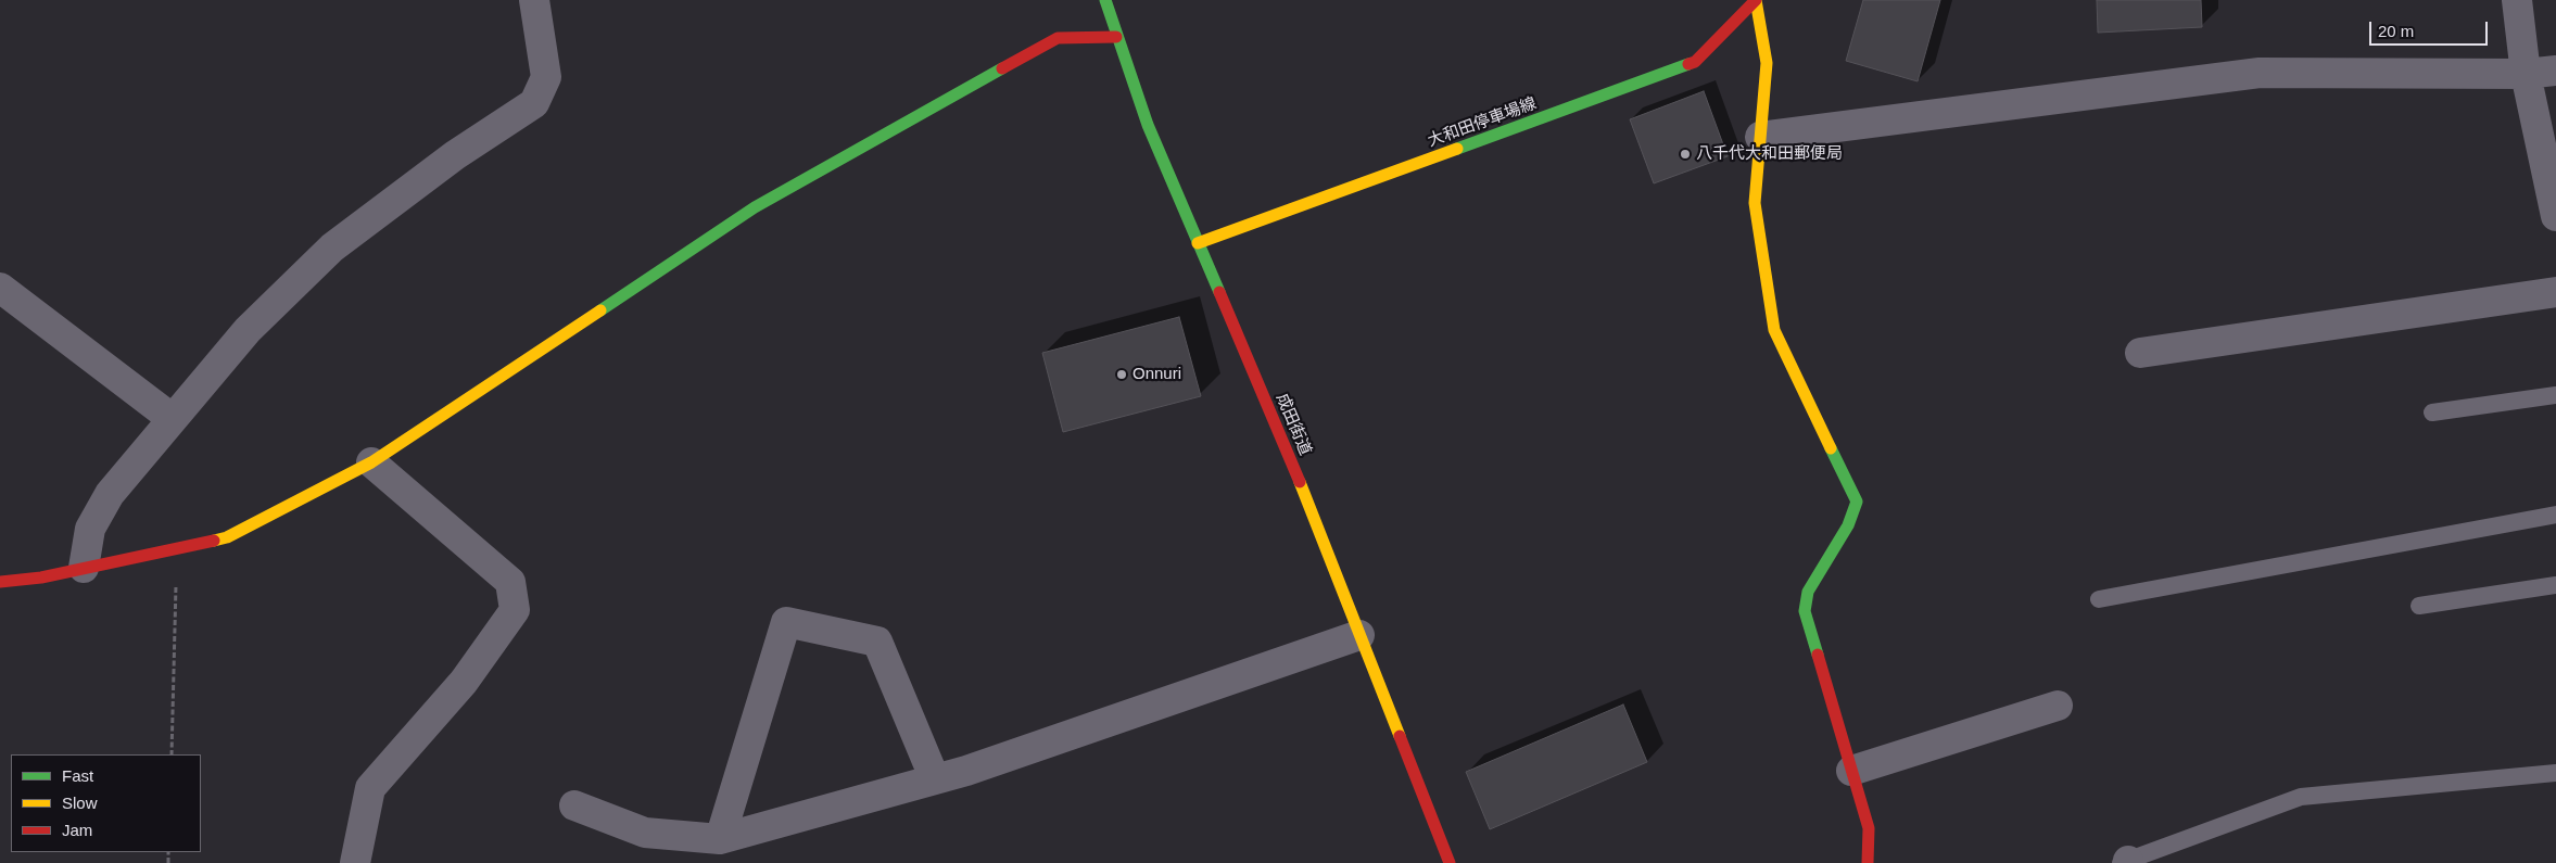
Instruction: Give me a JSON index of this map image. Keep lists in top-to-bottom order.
{
  "streets": {
    "main road": ["大和田停車場線", "成田街道"]
  },
  "crossings": [
    ["大和田停車場線", "成田街道"]
  ],
  "places": ["八千代大和田郵便局", "Onnuri"],
  "legend": ["Fast", "Slow", "Jam"],
  "scale_bar": "20 m"
}
